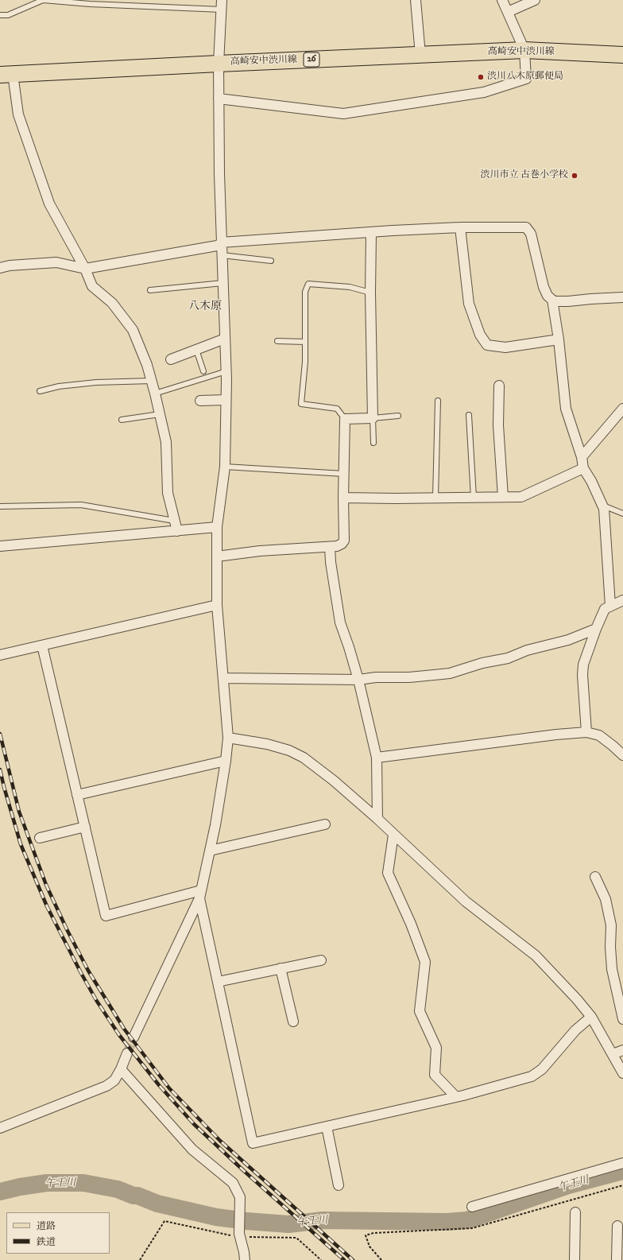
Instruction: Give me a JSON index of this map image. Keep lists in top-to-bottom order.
{
  "streets": {
    "main road": ["高崎安中渋川線", "26"]
  },
  "districts": ["八木原"],
  "water": ["午王川"],
  "places": ["渋川八木原郵便局", "渋川市立 古巻小学校"],
  "legend": ["道路", "鉄道"]
}
